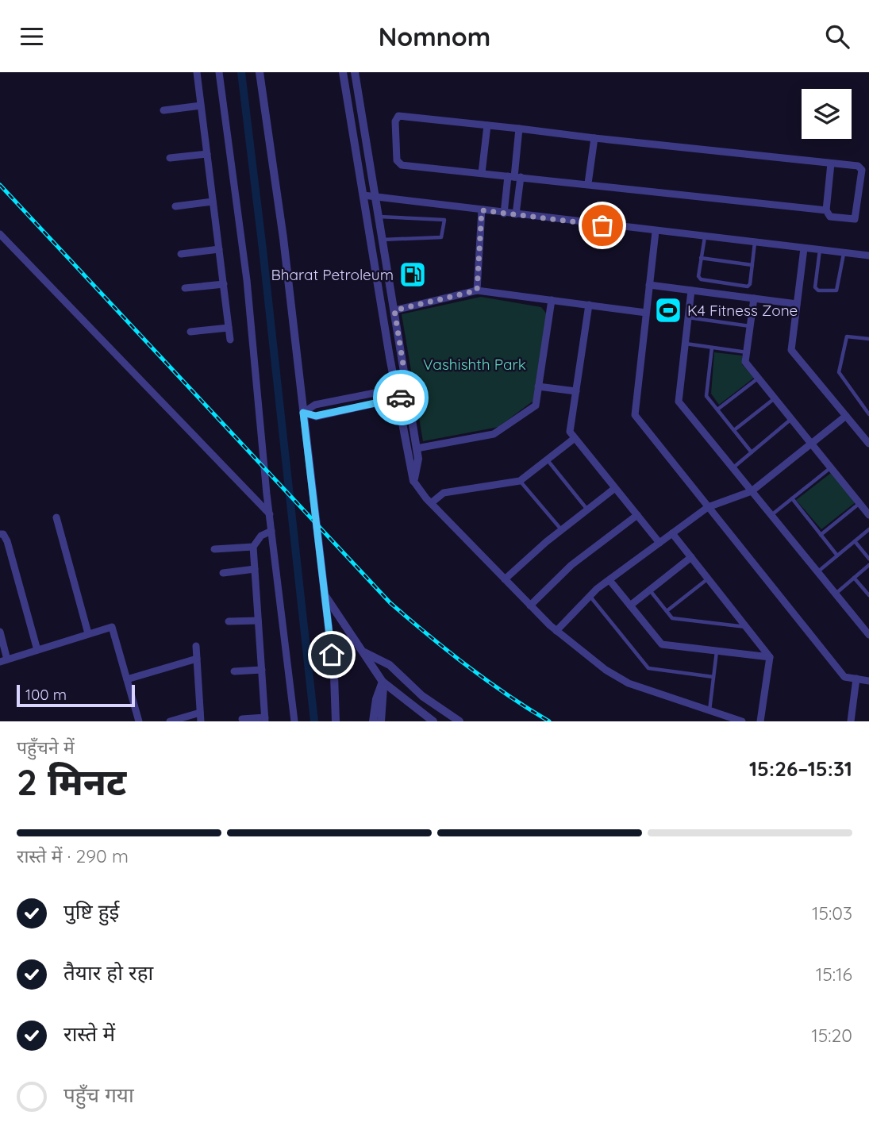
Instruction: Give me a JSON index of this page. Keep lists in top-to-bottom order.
{
  "parks": ["Vashishth Park"],
  "places": {
    "fuel station": ["Bharat Petroleum"],
    "sports": ["K4 Fitness Zone"]
  },
  "scale_bar": "100 m",
  "page": {
    "header": "Nomnom",
    "scale": "100 m",
    "heading": ["2 मिनट", "पहुँचने में", "15:26–15:31"],
    "bar": "रास्ते में · 290 m",
    "list": [
      ["पुष्टि हुई", "15:03"],
      ["तैयार हो रहा", "15:16"],
      ["रास्ते में", "15:20"],
      "पहुँच गया"
    ]
  }
}
